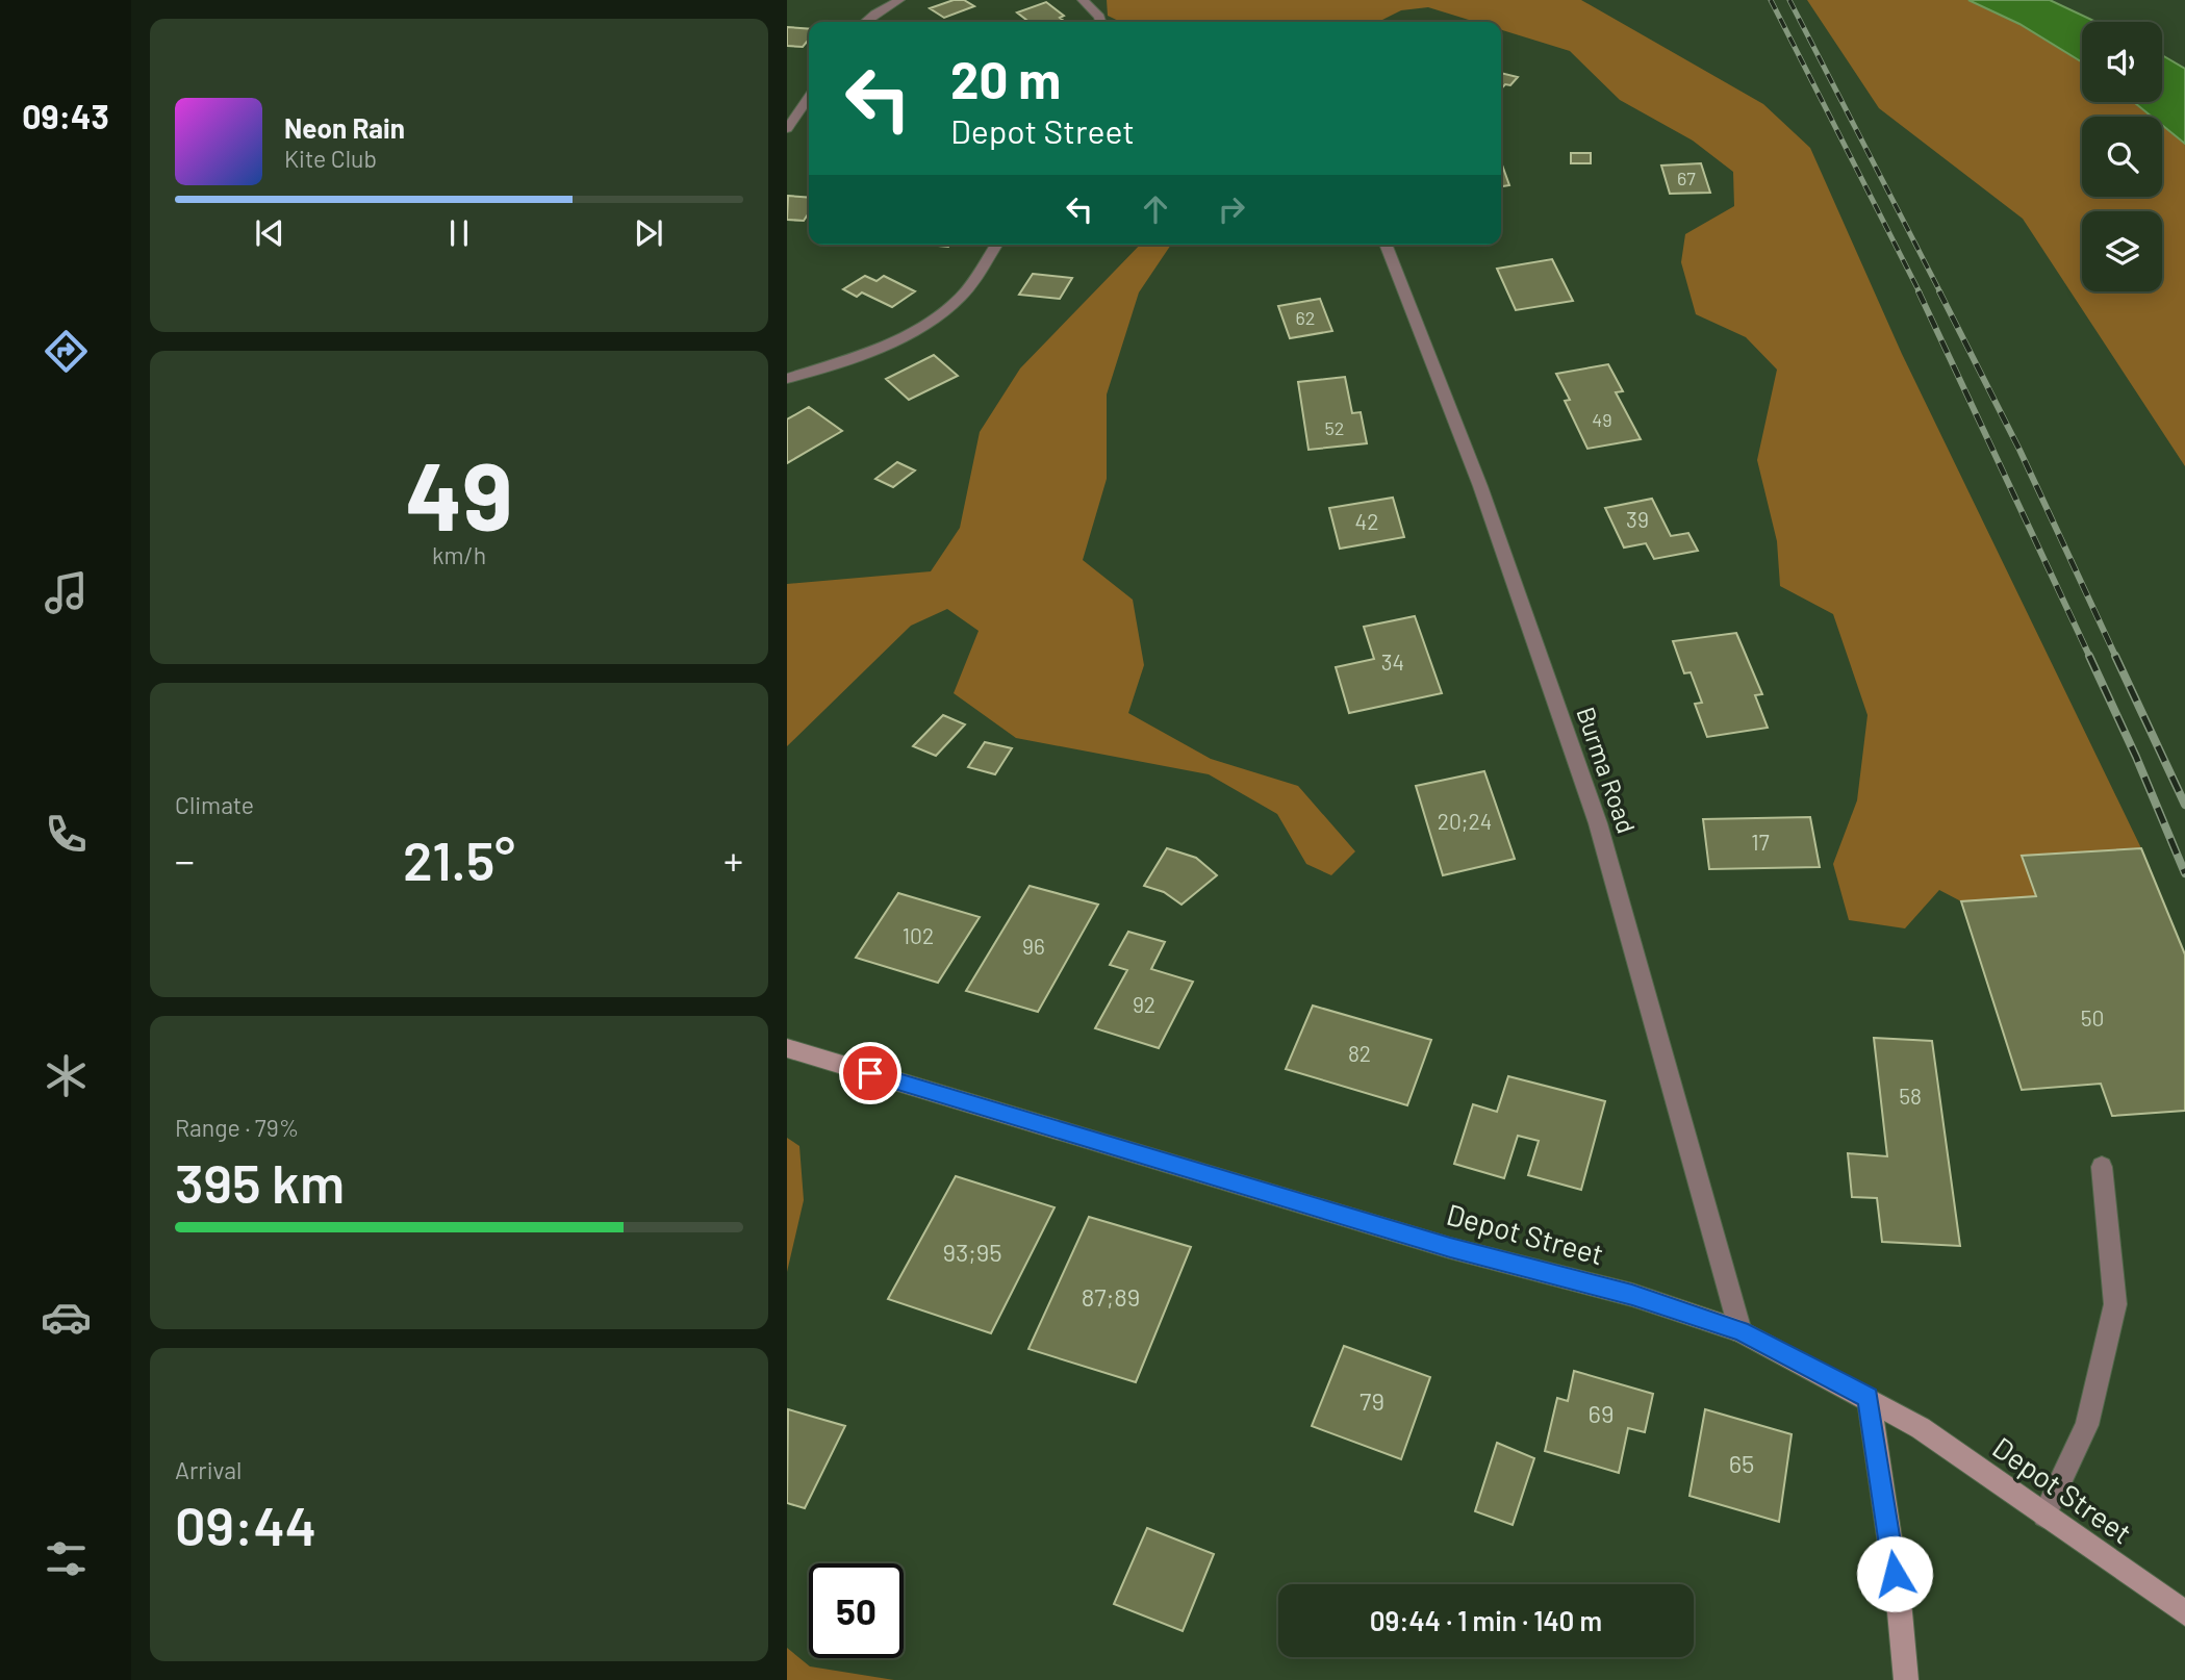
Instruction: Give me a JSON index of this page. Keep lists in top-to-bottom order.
{
  "streets": {
    "main road": ["Depot Street"],
    "street": ["Burma Road"]
  },
  "crossings": [
    ["Burma Road", "Depot Street"]
  ],
  "house_numbers": [
    "67",
    "62",
    "49",
    "52",
    "39",
    "42",
    "34",
    "20;24",
    "17",
    "102",
    "96",
    "92",
    "50",
    "82",
    "58",
    "93;95",
    "87;89",
    "79",
    "69",
    "65"
  ],
  "page": {
    "tabs": "09:43",
    "turn": ["20 m", "Depot Street"],
    "song": ["Neon Rain", "Kite Club"],
    "tile": [
      ["49", "km/h"],
      "Climate",
      ["Range · 79%", "395 km"],
      ["Arrival", "09:44"]
    ],
    "heat": ["−", "21.5°", "+"],
    "limit": "50",
    "trip": "09:44 · 1 min · 140 m"
  }
}
